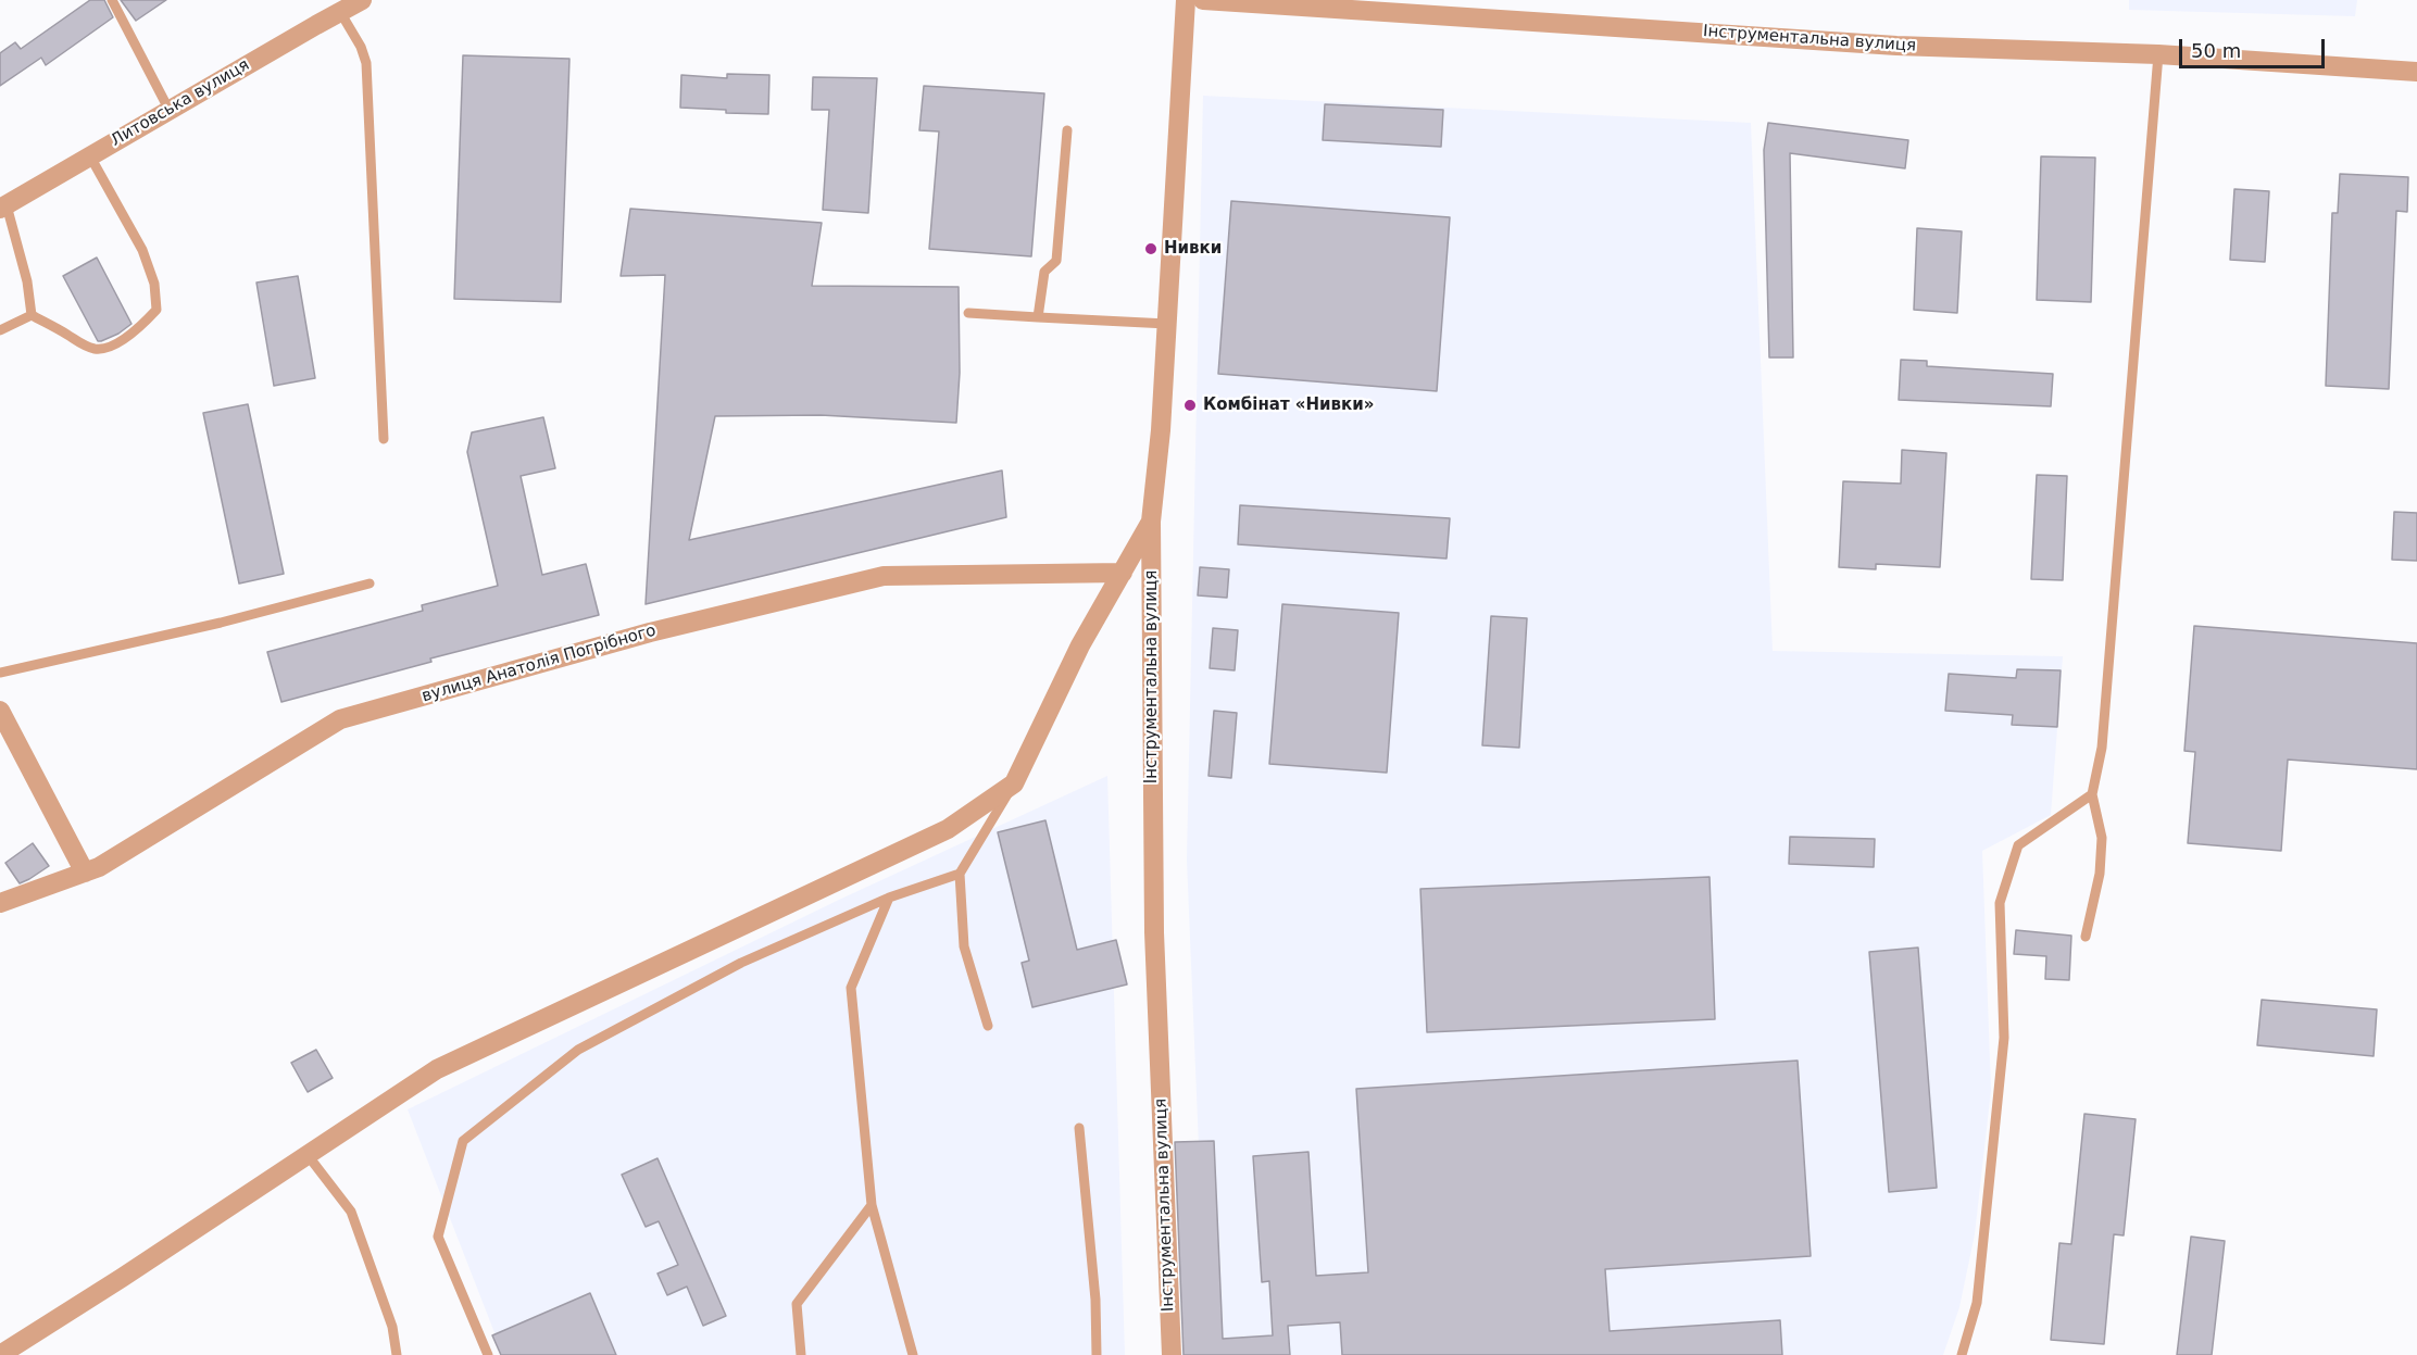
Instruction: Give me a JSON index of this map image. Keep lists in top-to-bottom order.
{
  "streets": {
    "street": ["Інструментальна вулиця", "Литовська вулиця", "вулиця Анатолія Погрібного"]
  },
  "places": ["Нивки", "Комбінат «Нивки»"],
  "scale_bar": "50 m"
}
